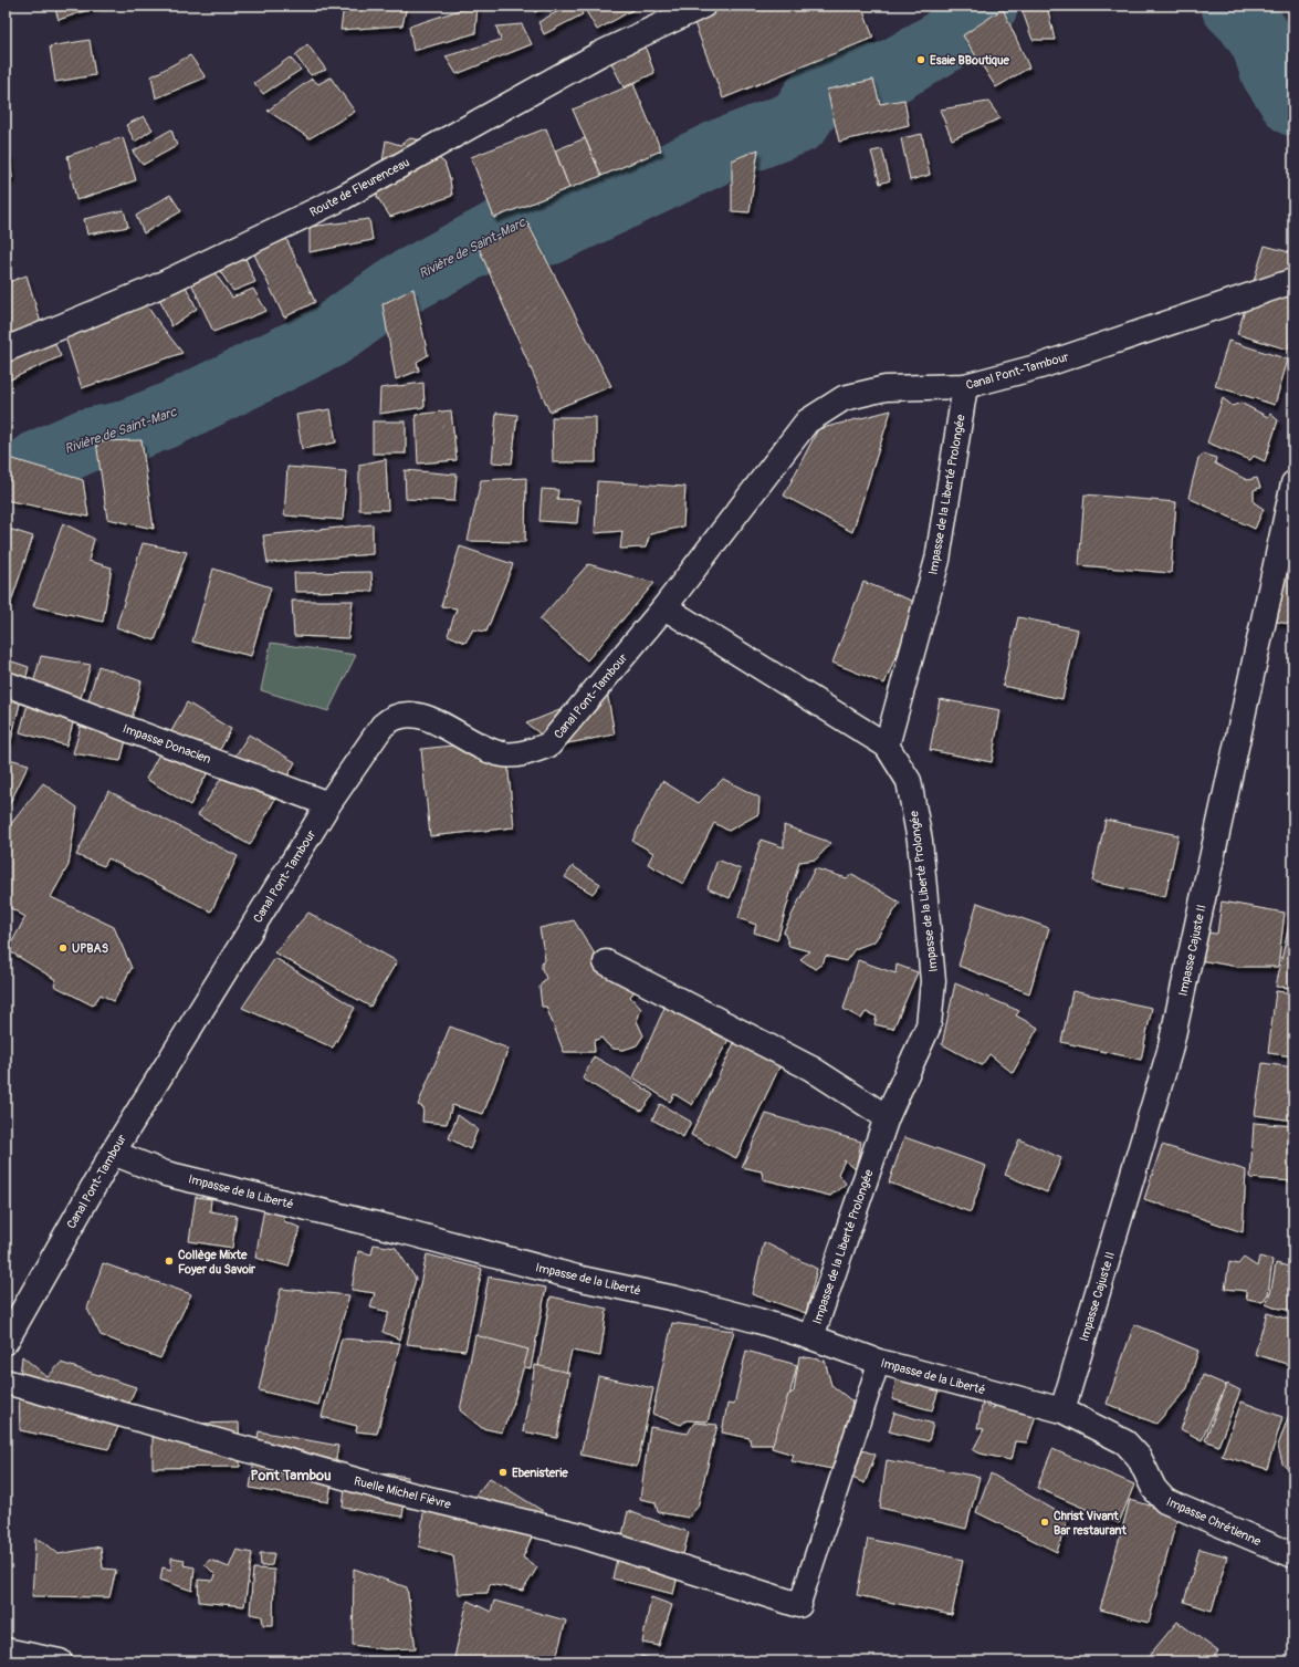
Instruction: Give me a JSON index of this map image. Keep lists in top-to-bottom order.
{
  "streets": {
    "street": [
      "Route de Fleurenceau",
      "Canal Pont-Tambour",
      "Impasse de la Liberté Prolongée",
      "Impasse Donacien",
      "Impasse Cajuste II",
      "Impasse de la Liberté",
      "Ruelle Michel Fièvre",
      "Impasse Chrétienne"
    ]
  },
  "crossings": [
    ["Canal Pont-Tambour", "Impasse de la Liberté Prolongée"],
    ["Canal Pont-Tambour", "Impasse Donacien"],
    ["Canal Pont-Tambour", "Impasse de la Liberté"],
    ["Impasse de la Liberté Prolongée", "Impasse de la Liberté"],
    ["Impasse Cajuste II", "Impasse de la Liberté"],
    ["Impasse Cajuste II", "Impasse Chrétienne"],
    ["Impasse de la Liberté", "Impasse Chrétienne"]
  ],
  "districts": ["Pont Tambou"],
  "water": ["Rivière de Saint-Marc"],
  "places": [
    "Esaie BBoutique",
    "UPBAS",
    "Collège Mixte Foyer du Savoir",
    "Ebenisterie",
    "Christ Vivant Bar restaurant"
  ]
}
